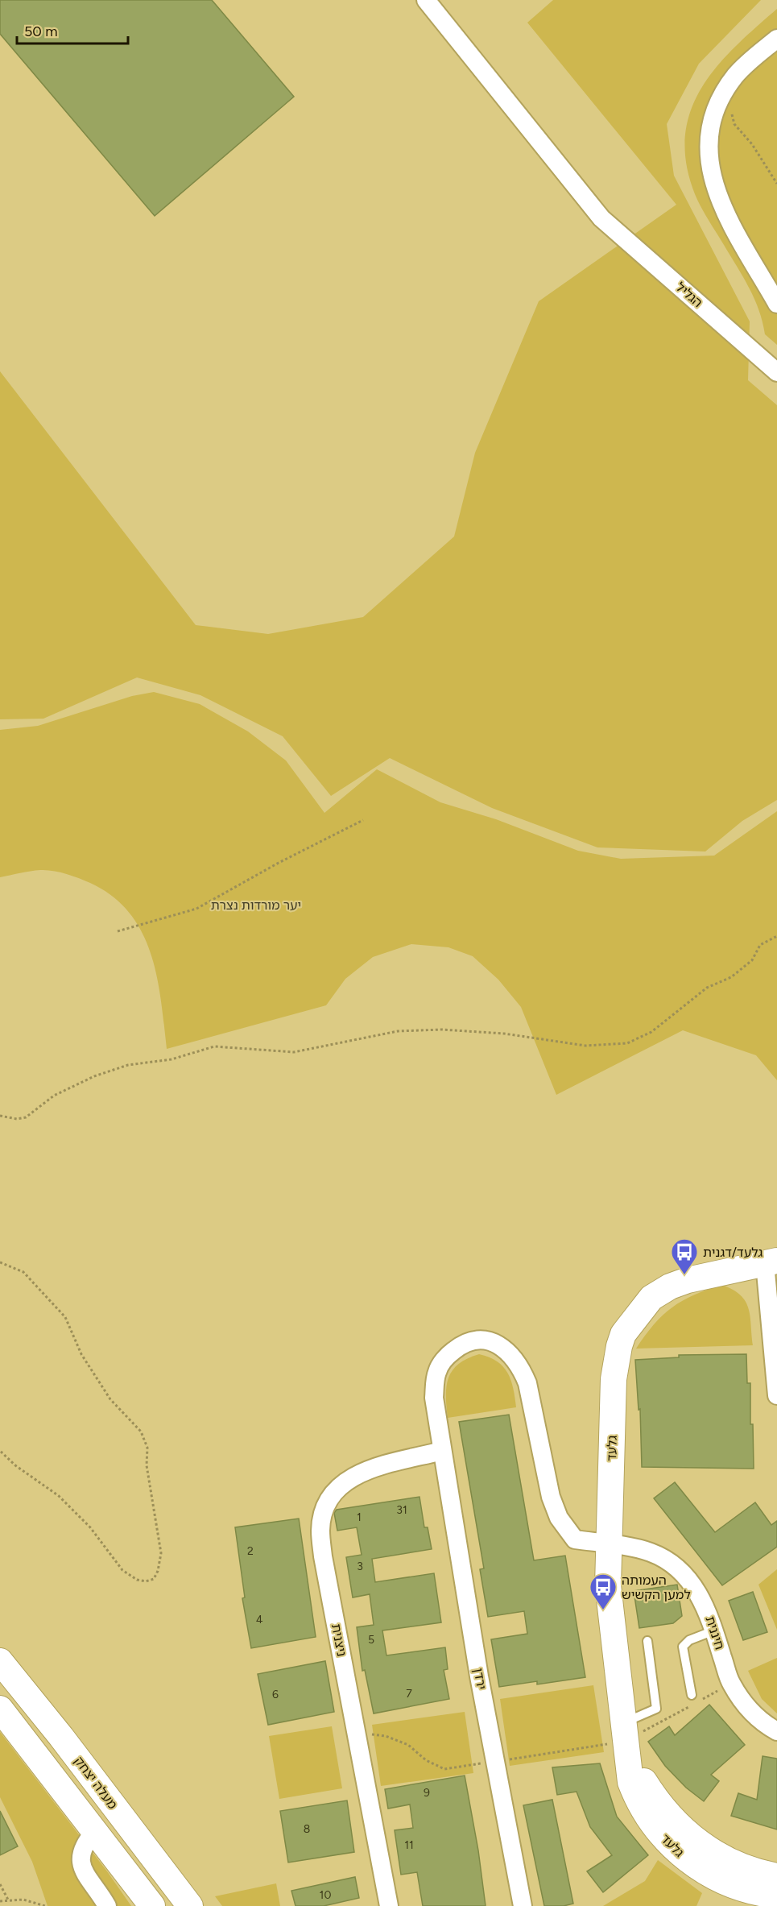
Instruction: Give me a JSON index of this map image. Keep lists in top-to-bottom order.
{
  "streets": {
    "street": [
      "הגליל",
      "גלעד",
      "חיננית",
      "ניצנית",
      "ירדן",
      "מעלה יצחק"
    ]
  },
  "crossings": [
    ["גלעד", "חיננית"],
    ["גלעד", "ירדן"],
    ["חיננית", "ירדן"],
    ["ניצנית", "ירדן"]
  ],
  "parks": ["יער מורדות נצרת"],
  "places": {
    "bus stop": ["גלעד/דגנית", "העמותה למען הקשיש"]
  },
  "house_numbers": [
    "31",
    "1",
    "2",
    "3",
    "4",
    "5",
    "7",
    "6",
    "9",
    "8",
    "11",
    "10"
  ],
  "scale_bar": "50 m"
}
